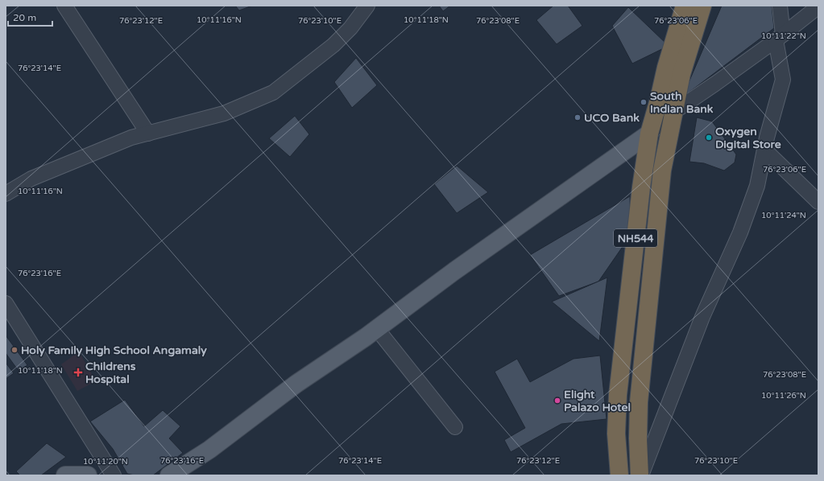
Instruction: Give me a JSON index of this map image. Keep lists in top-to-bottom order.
{
  "streets": {
    "highway": ["NH544"]
  },
  "places": {
    "other": [
      "South Indian Bank",
      "UCO Bank",
      "Oxygen Digital Store",
      "Holy Family High School Angamaly",
      "Elight Palazo Hotel"
    ],
    "health": ["Childrens Hospital"]
  },
  "scale_bar": "20 m",
  "coordinates": [
    "10°11'16\"N",
    "10°11'18\"N",
    "76°23'12\"E",
    "76°23'10\"E",
    "76°23'08\"E",
    "76°23'06\"E",
    "10°11'22\"N",
    "76°23'14\"E",
    "10°11'24\"N",
    "76°23'16\"E",
    "10°11'26\"N",
    "10°11'20\"N"
  ]
}
